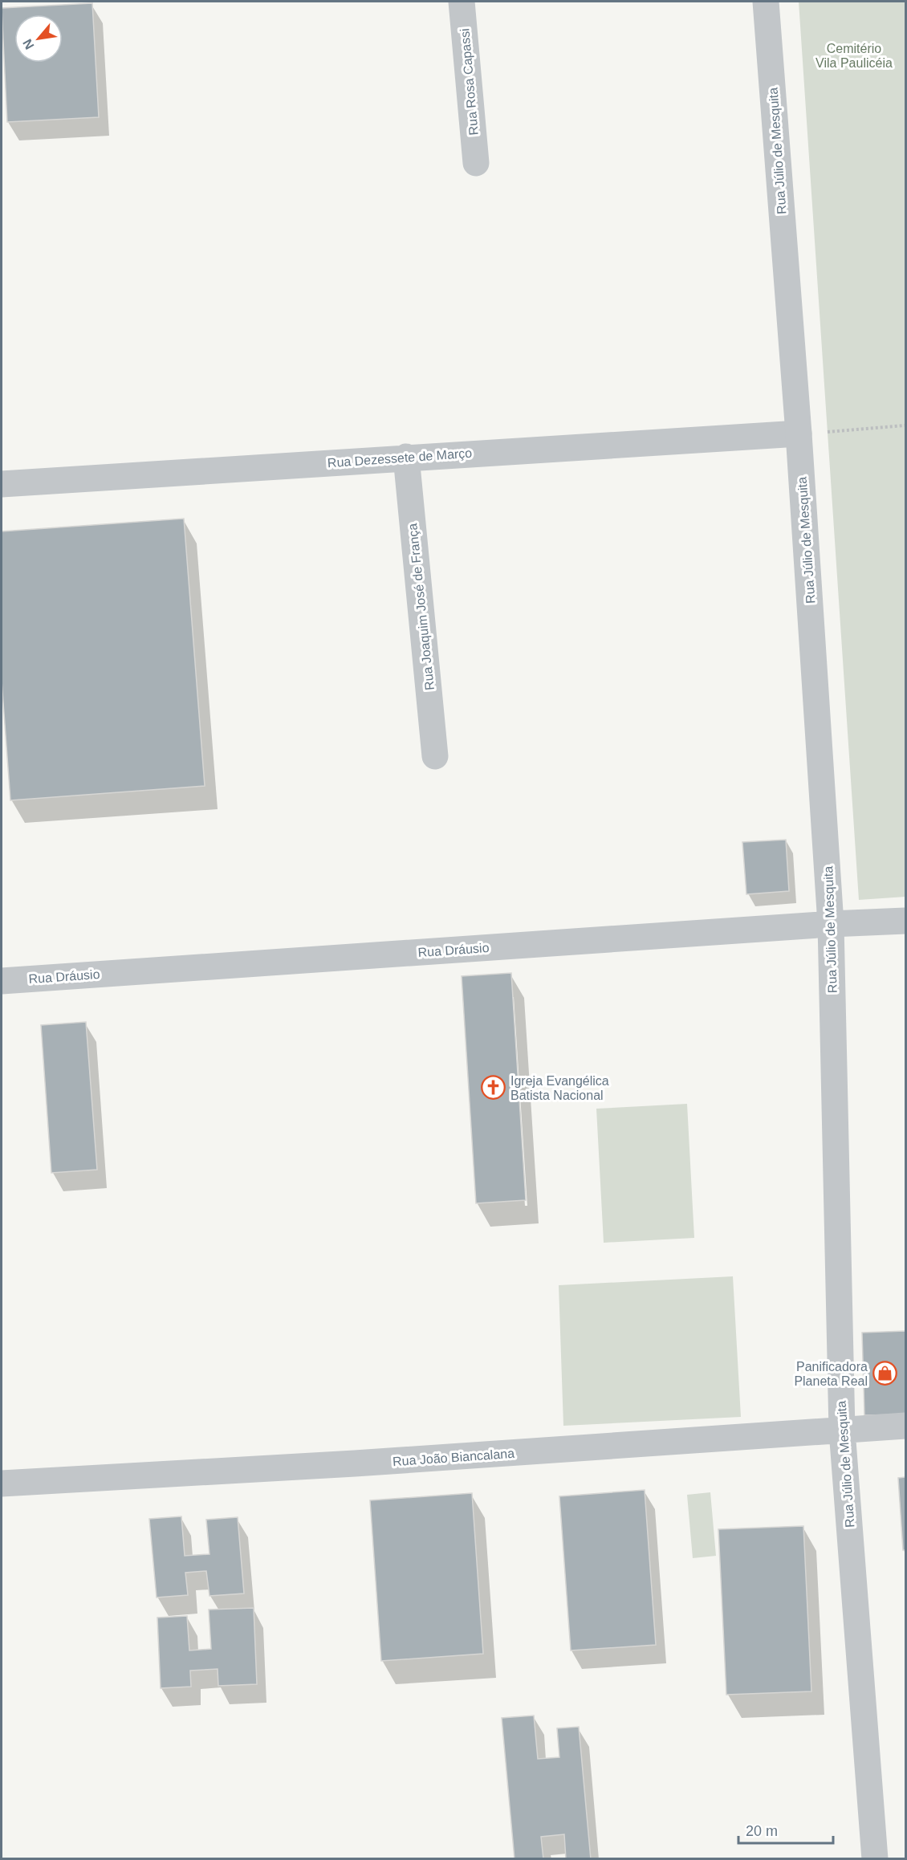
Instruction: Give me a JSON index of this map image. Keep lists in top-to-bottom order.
{
  "streets": {
    "street": [
      "Rua Rosa Capassi",
      "Rua Júlio de Mesquita",
      "Rua Dezessete de Março",
      "Rua Joaquim José de França",
      "Rua Dráusio",
      "Rua João Biancalana"
    ]
  },
  "crossings": [
    ["Rua Júlio de Mesquita", "Rua Dezessete de Março"],
    ["Rua Júlio de Mesquita", "Rua Dráusio"],
    ["Rua Júlio de Mesquita", "Rua João Biancalana"],
    ["Rua Dezessete de Março", "Rua Joaquim José de França"]
  ],
  "parks": ["Cemitério Vila Paulicéia"],
  "places": {
    "church": ["Igreja Evangélica Batista Nacional"],
    "shop": ["Panificadora Planeta Real"]
  },
  "scale_bar": "20 m",
  "north": "bottom left"
}
